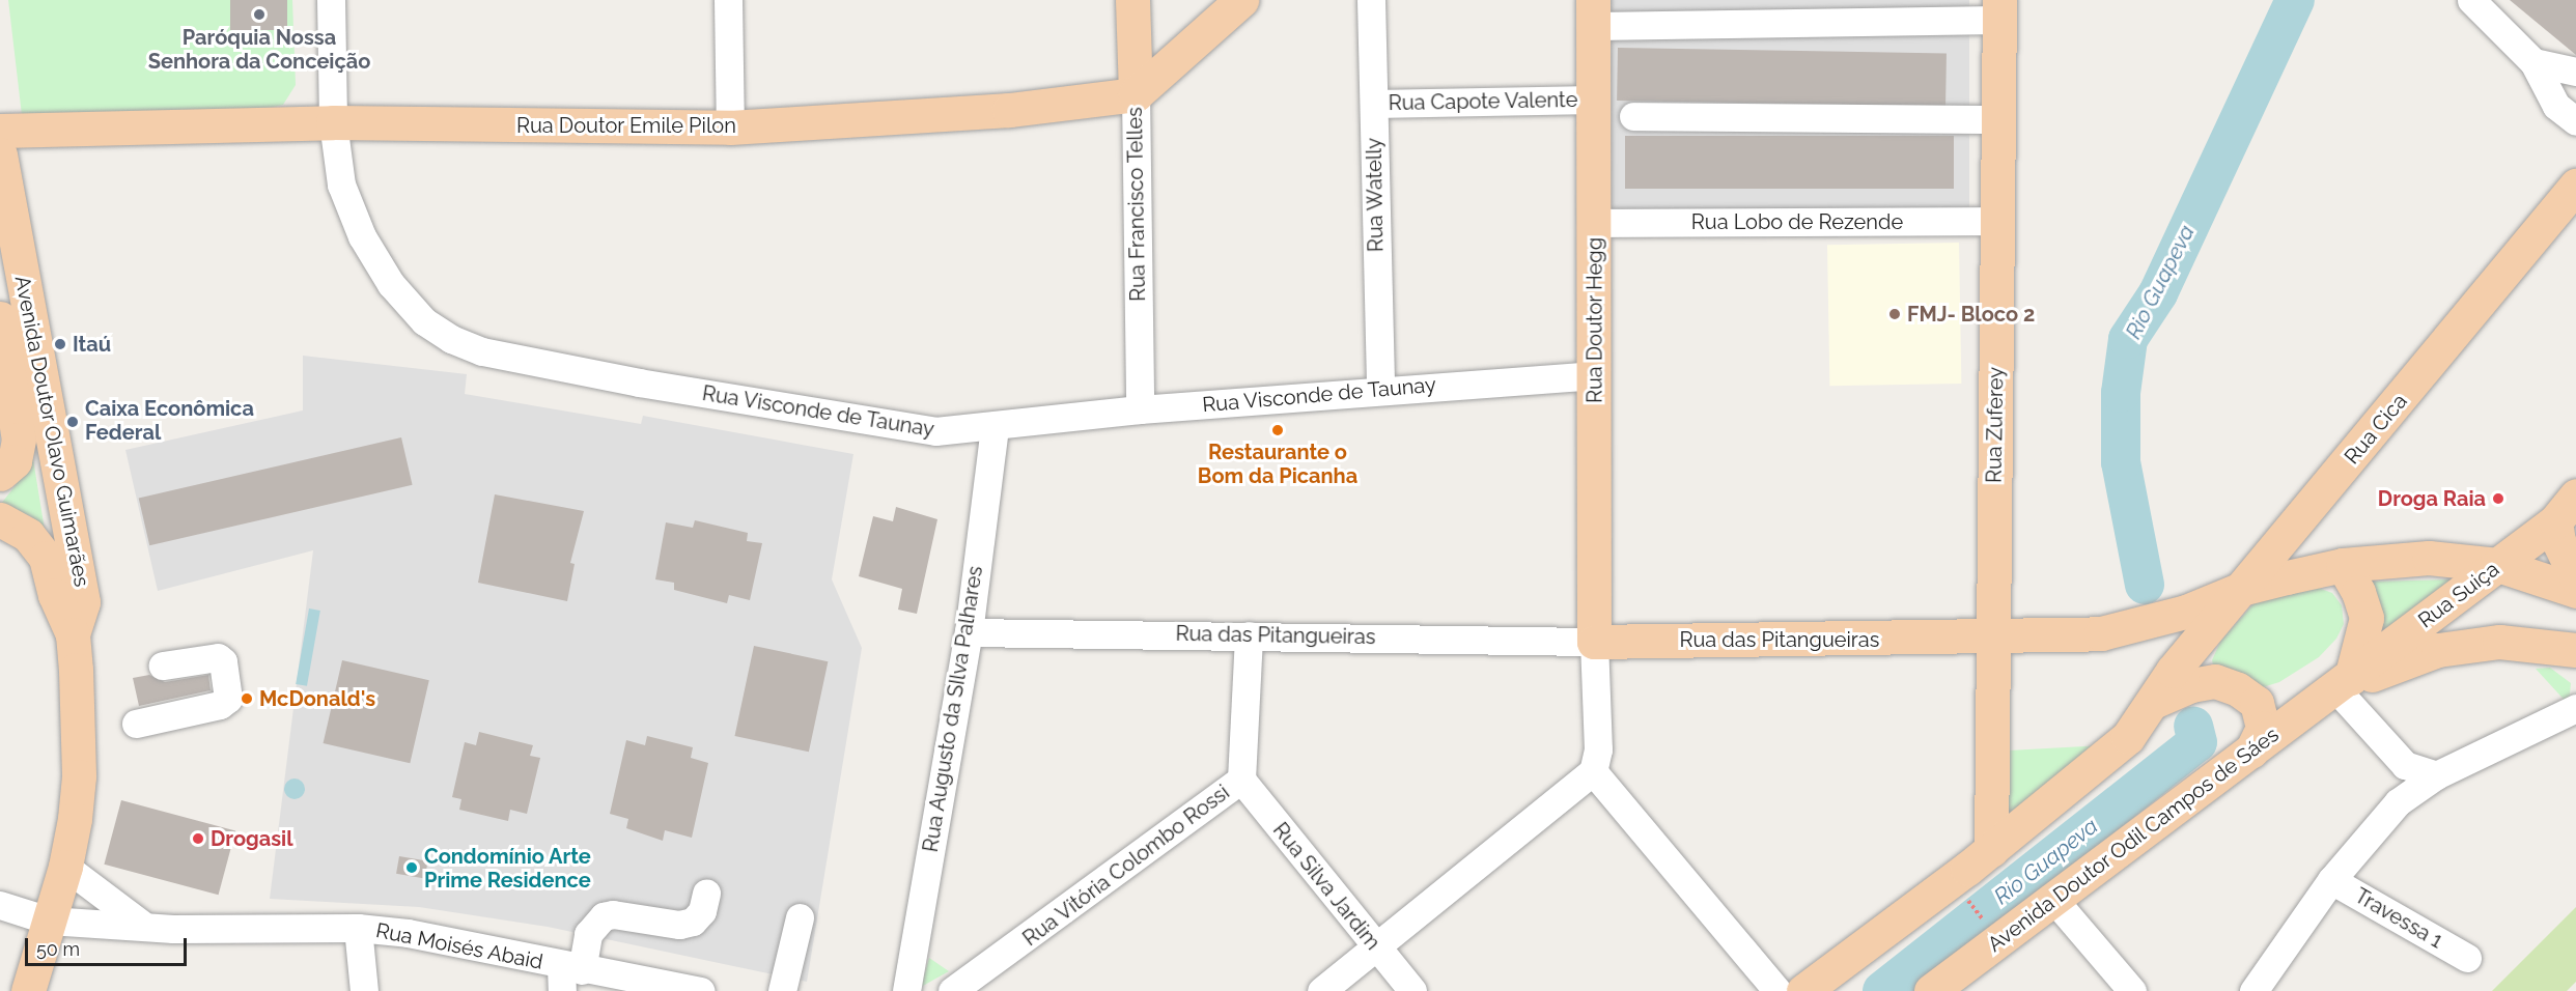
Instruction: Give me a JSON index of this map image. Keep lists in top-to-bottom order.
{
  "streets": {
    "main road": [
      "Rua Doutor Emile Pilon",
      "Rua Francisco Telles",
      "Rua Doutor Hegg",
      "Rua Zuferey",
      "Rua Cica",
      "Avenida Doutor Olavo Guimarães",
      "Rua Suiça",
      "Rua das Pitangueiras",
      "Avenida Doutor Odil Campos de Sáes"
    ],
    "street": [
      "Rua Capote Valente",
      "Rua Watelly",
      "Rua Lobo de Rezende",
      "Rua Visconde de Taunay",
      "Rua Augusto da SIlva Palhares",
      "Rua Vitória Colombo Rossi",
      "Rua Silva Jardim",
      "Travessa 1",
      "Rua Moisés Abaid"
    ]
  },
  "crossings": [
    ["Rua Capote Valente", "Rua Watelly"],
    ["Rua Capote Valente", "Rua Doutor Hegg"],
    ["Rua Doutor Emile Pilon", "Rua Francisco Telles"],
    ["Rua Doutor Emile Pilon", "Rua Visconde de Taunay"],
    ["Rua Watelly", "Rua Visconde de Taunay"],
    ["Rua Francisco Telles", "Rua Visconde de Taunay"],
    ["Rua Lobo de Rezende", "Rua Doutor Hegg"],
    ["Rua Lobo de Rezende", "Rua Zuferey"],
    ["Rua Doutor Hegg", "Rua Visconde de Taunay"],
    ["Rua Doutor Hegg", "Rua das Pitangueiras"],
    ["Rua Visconde de Taunay", "Rua Augusto da SIlva Palhares"],
    ["Rua Zuferey", "Rua das Pitangueiras"],
    ["Rua Cica", "Rua das Pitangueiras"],
    ["Rua Suiça", "Rua das Pitangueiras"],
    ["Rua Suiça", "Avenida Doutor Odil Campos de Sáes"],
    ["Rua das Pitangueiras", "Rua Augusto da SIlva Palhares"],
    ["Rua das Pitangueiras", "Rua Vitória Colombo Rossi"],
    ["Rua Vitória Colombo Rossi", "Rua Silva Jardim"]
  ],
  "water": ["Rio Guapeva"],
  "places": [
    "Paróquia Nossa Senhora da Conceição",
    "FMJ- Bloco 2",
    "Itaú",
    "Caixa Econômica Federal",
    "Restaurante o Bom da Picanha",
    "Droga Raia",
    "McDonald's",
    "Drogasil",
    "Condomínio Arte Prime Residence"
  ],
  "scale_bar": "50 m"
}
